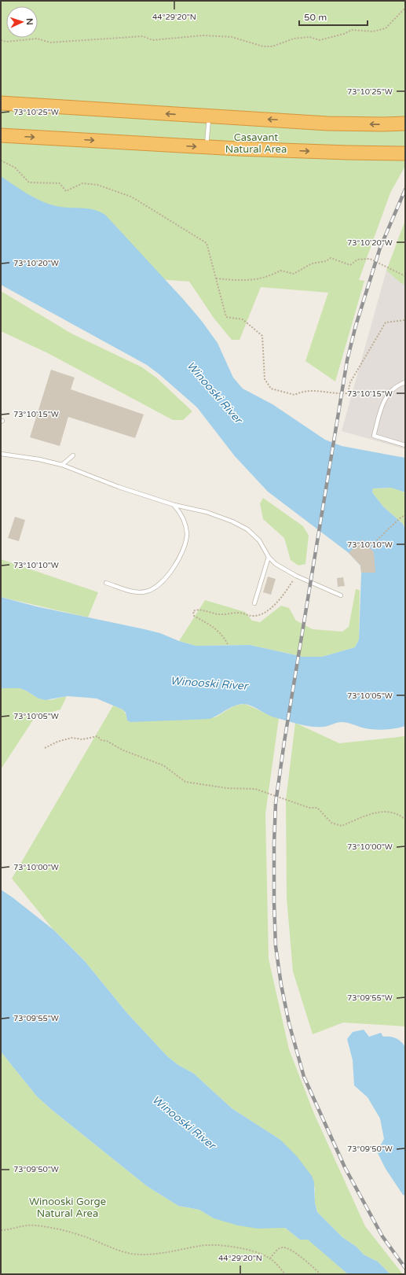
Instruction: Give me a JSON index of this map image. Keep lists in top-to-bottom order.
{
  "water": ["Winooski River"],
  "parks": ["Casavant Natural Area", "Winooski Gorge Natural Area"],
  "scale_bar": "50 m",
  "north": "right",
  "coordinates": [
    "44°29'20\"N",
    "73°10'25\"W",
    "73°10'20\"W",
    "73°10'15\"W",
    "73°10'10\"W",
    "73°10'05\"W",
    "73°10'00\"W",
    "73°09'55\"W",
    "73°09'50\"W"
  ]
}
